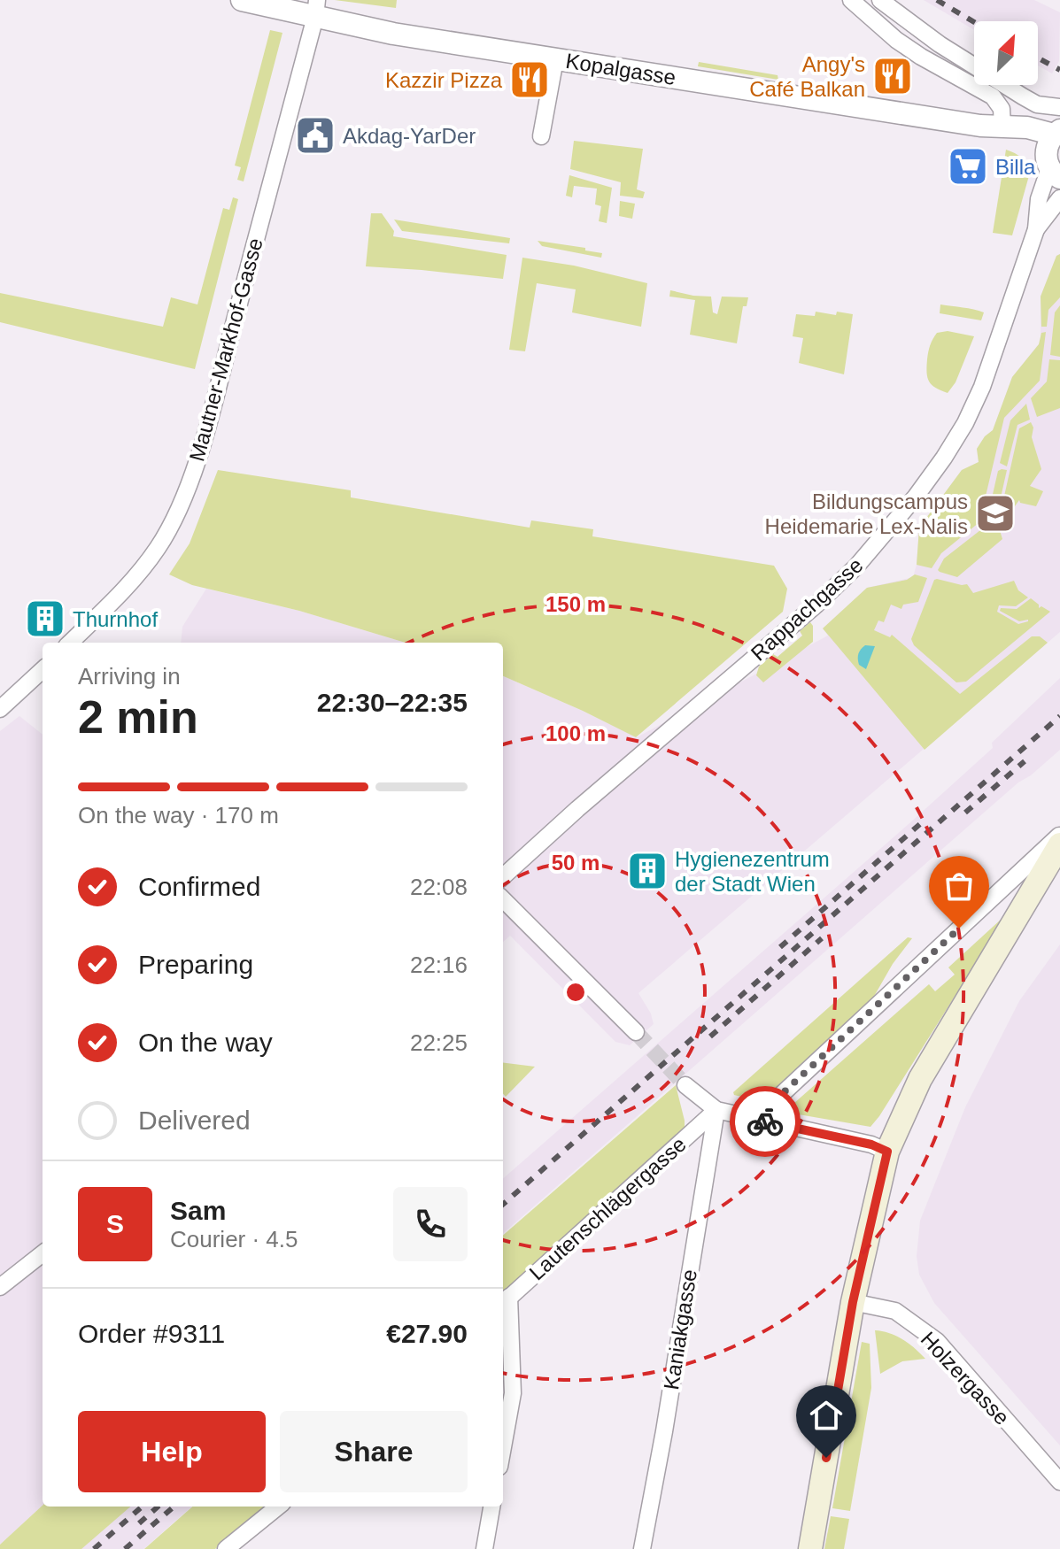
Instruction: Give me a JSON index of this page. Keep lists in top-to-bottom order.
{
  "streets": {
    "street": [
      "Kopalgasse",
      "Mautner-Markhof-Gasse",
      "Rappachgasse",
      "Lautenschlägergasse",
      "Kaniakgasse",
      "Holzergasse"
    ]
  },
  "crossings": [
    ["Kopalgasse", "Mautner-Markhof-Gasse"],
    ["Kopalgasse", "Rappachgasse"],
    ["Lautenschlägergasse", "Kaniakgasse"]
  ],
  "places": {
    "restaurant": ["Angy's Café Balkan", "Kazzir Pizza"],
    "public building": ["Akdag-YarDer"],
    "supermarket": ["Billa"],
    "school or university": ["Bildungscampus Heidemarie Lex-Nalis"],
    "building": ["Thurnhof", "Hygienezentrum der Stadt Wien"]
  },
  "north": "top right",
  "page": {
    "heading": ["2 min", "Arriving in", "22:30–22:35"],
    "panel": [
      "Sam",
      "Courier · 4.5",
      "Order #9311",
      "€27.90"
    ],
    "bar": "On the way · 170 m",
    "list": [
      ["Confirmed", "22:08"],
      ["Preparing", "22:16"],
      ["On the way", "22:25"],
      "Delivered"
    ],
    "round": "S",
    "buttons": ["Help", "Share"]
  },
  "rings": ["150 m", "100 m", "50 m"]
}
